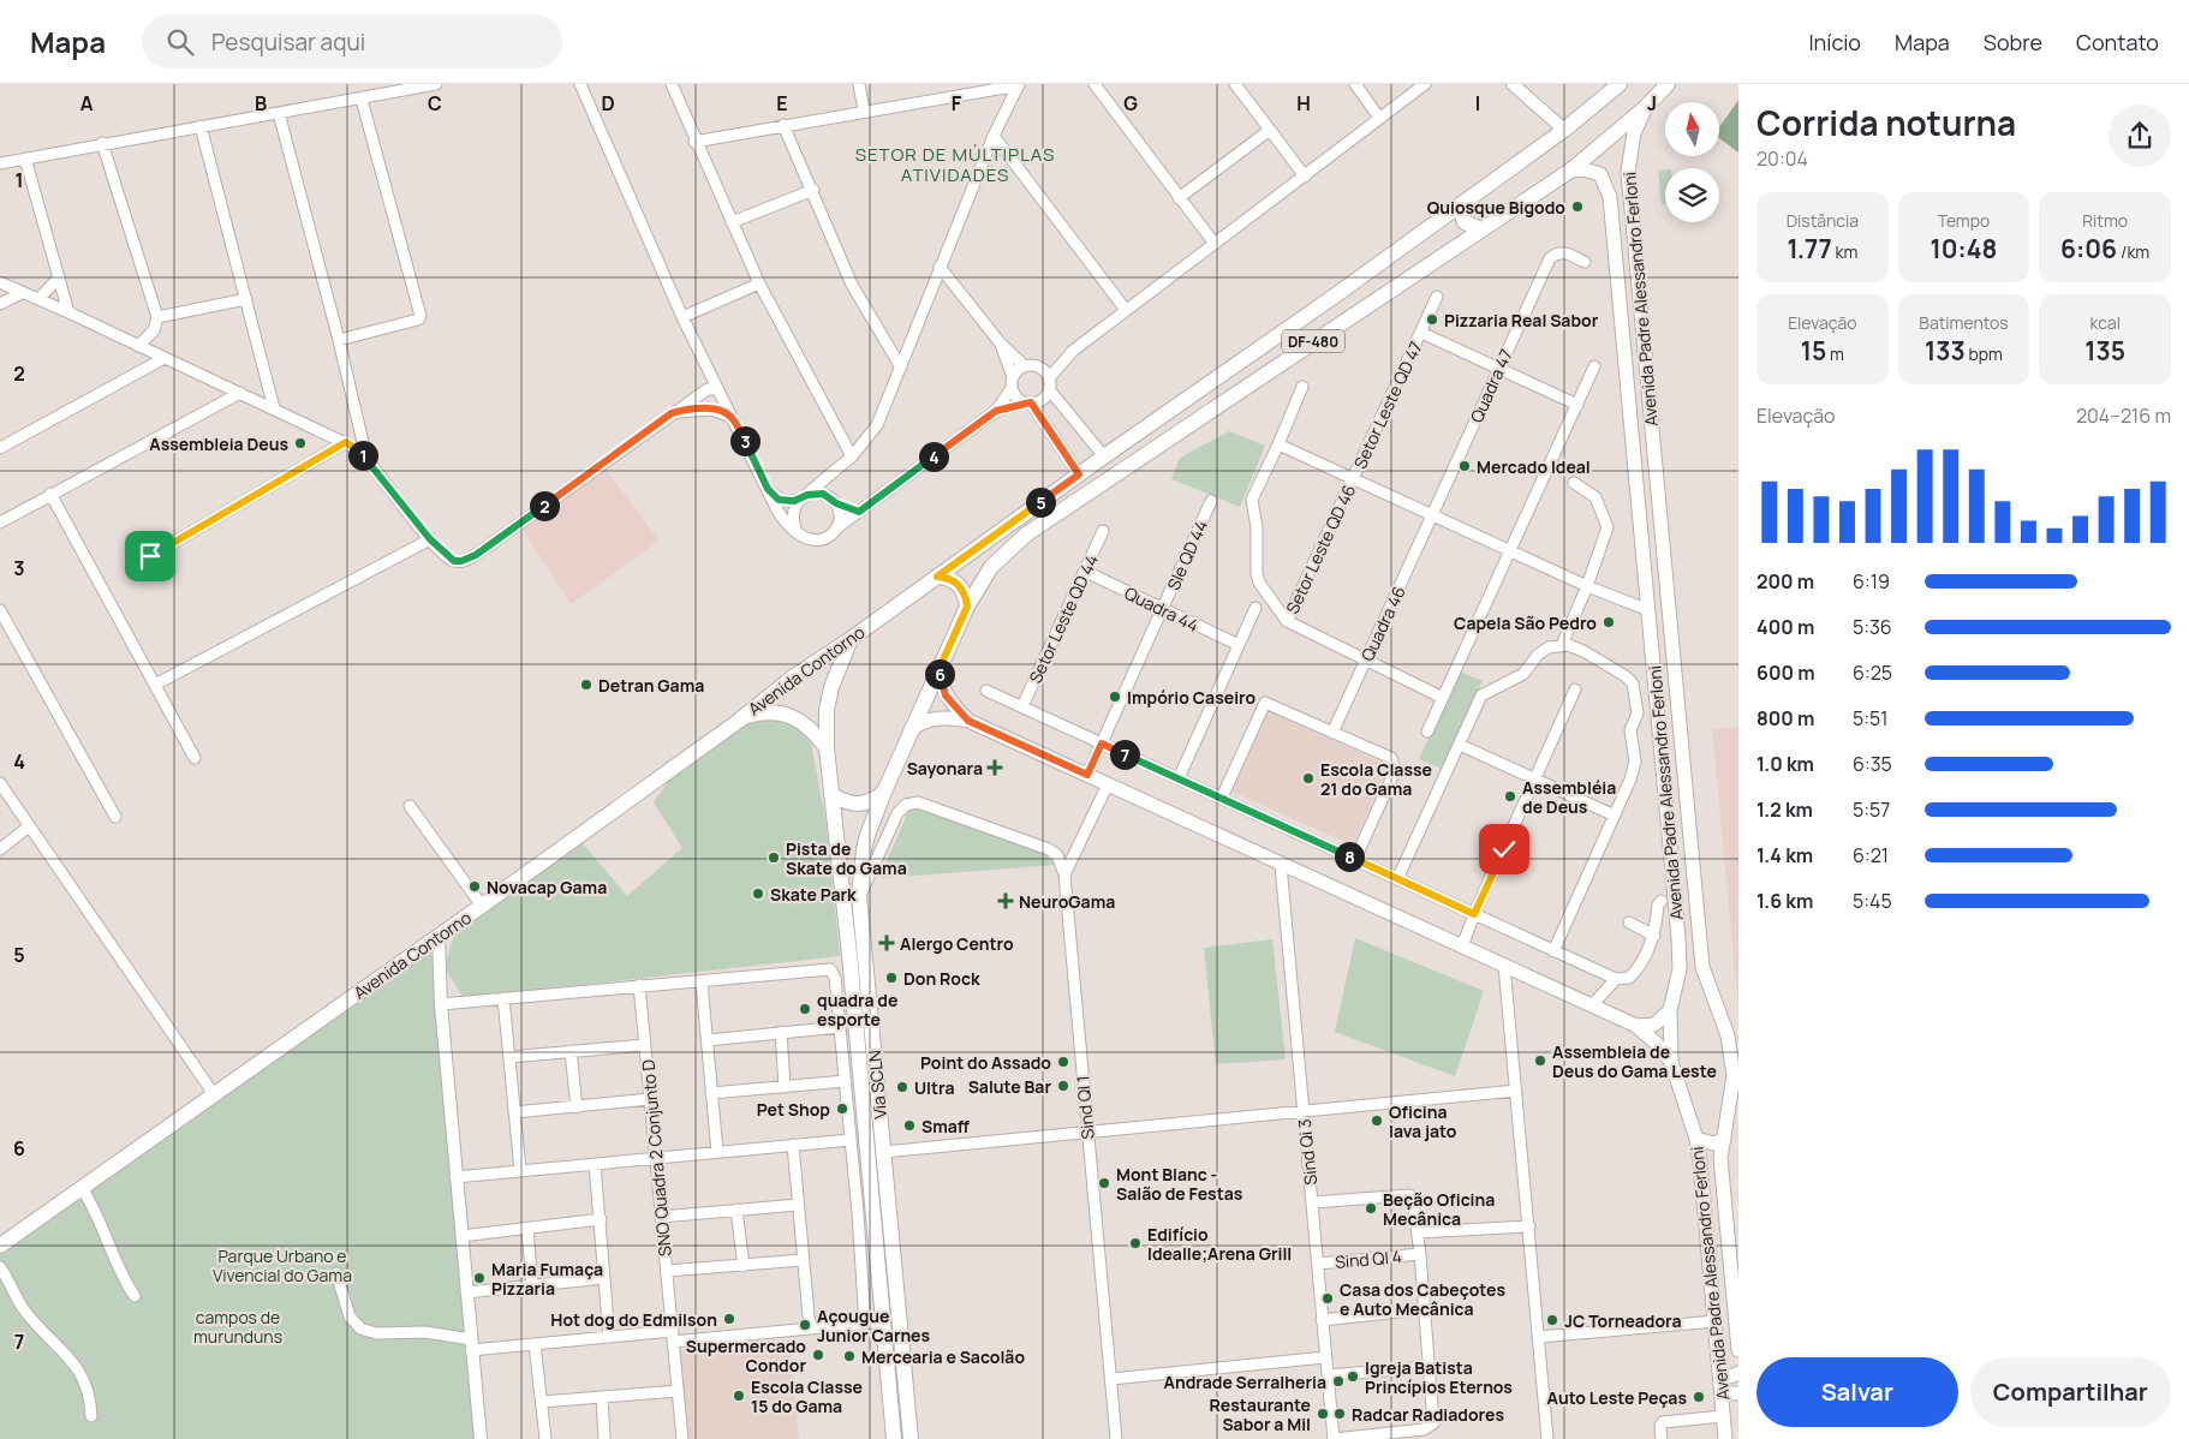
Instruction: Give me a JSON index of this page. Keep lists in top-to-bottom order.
{
  "streets": {
    "main road": [
      "Avenida Padre Alessandro Ferloni",
      "DF-480",
      "Avenida Contorno",
      "Via SCLN"
    ],
    "street": [
      "Quadra 47",
      "Setor Leste QD 47",
      "Setor Leste QD 46",
      "Sle QD 44",
      "Quadra 44",
      "Setor Leste QD 44",
      "Quadra 46",
      "Sind QI 1",
      "Sind Qi 3",
      "SNO Quadra 2 Conjunto D",
      "Sind QI 4"
    ]
  },
  "crossings": [
    ["Avenida Padre Alessandro Ferloni", "DF-480"],
    ["DF-480", "Avenida Contorno"],
    ["DF-480", "Via SCLN"],
    ["Quadra 47", "Setor Leste QD 47"],
    ["Quadra 47", "Quadra 46"],
    ["Setor Leste QD 47", "Setor Leste QD 46"],
    ["Sle QD 44", "Quadra 44"],
    ["Quadra 44", "Setor Leste QD 44"],
    ["Avenida Contorno", "Via SCLN"],
    ["Sind Qi 3", "Sind QI 4"]
  ],
  "districts": ["SETOR DE MÚLTIPLAS ATIVIDADES"],
  "parks": ["Parque Urbano e Vivencial do Gama", "campos de murunduns"],
  "places": {
    "other": [
      "Quiosque Bigodo",
      "Pizzaria Real Sabor",
      "Assembleia Deus",
      "Mercado Ideal",
      "Capela São Pedro",
      "Detran Gama",
      "Impório Caseiro",
      "Escola Classe 21 do Gama",
      "Assembléia de Deus",
      "Pista de Skate do Gama",
      "Novacap Gama",
      "Skate Park",
      "Don Rock",
      "quadra de esporte",
      "Assembleia de Deus do Gama Leste",
      "Point do Assado",
      "Salute Bar",
      "Ultra",
      "Pet Shop",
      "Oficina lava jato",
      "Smaff",
      "Mont Blanc - Salão de Festas",
      "Beção Oficina Mecânica",
      "Edifício Idealle;Arena Grill",
      "Maria Fumaça Pizzaria",
      "Casa dos Cabeçotes e Auto Mecânica",
      "Hot dog do Edmilson",
      "JC Torneadora",
      "Açougue Junior Carnes",
      "Supermercado Condor",
      "Mercearia e Sacolão",
      "Igreja Batista Princípios Eternos",
      "Andrade Serralheria",
      "Escola Classe 15 do Gama",
      "Auto Leste Peças",
      "Restaurante Sabor a Mil",
      "Radcar Radiadores"
    ],
    "health": ["Sayonara", "NeuroGama", "Alergo Centro"]
  },
  "north": "top",
  "page": {
    "header": "Mapa",
    "search": "Pesquisar aqui",
    "nav": [
      "Início",
      "Mapa",
      "Sobre",
      "Contato"
    ],
    "heading": ["Corrida noturna", "20:04"],
    "stats": [
      ["Distância", "1.77 km"],
      ["Tempo", "10:48"],
      ["Ritmo", "6:06 /km"],
      ["Elevação", "15 m"],
      ["Batimentos", "133 bpm"],
      ["kcal", "135"]
    ],
    "chart": ["Elevação", "204–216 m"],
    "pins": [
      "3",
      "1",
      "4",
      "5",
      "2",
      "6",
      "7",
      "8"
    ],
    "list": [
      {
        "name": "200 m",
        "note": "6:19"
      },
      {
        "name": "400 m",
        "note": "5:36"
      },
      {
        "name": "600 m",
        "note": "6:25"
      },
      {
        "name": "800 m",
        "note": "5:51"
      },
      {
        "name": "1.0 km",
        "note": "6:35"
      },
      {
        "name": "1.2 km",
        "note": "5:57"
      },
      {
        "name": "1.4 km",
        "note": "6:21"
      },
      {
        "name": "1.6 km",
        "note": "5:45"
      }
    ],
    "buttons": ["Salvar", "Compartilhar"]
  },
  "grid": {
    "columns": [
      "A",
      "B",
      "C",
      "D",
      "E",
      "F",
      "G",
      "H",
      "I",
      "J"
    ],
    "rows": [
      "1",
      "2",
      "3",
      "4",
      "5",
      "6",
      "7"
    ]
  }
}
